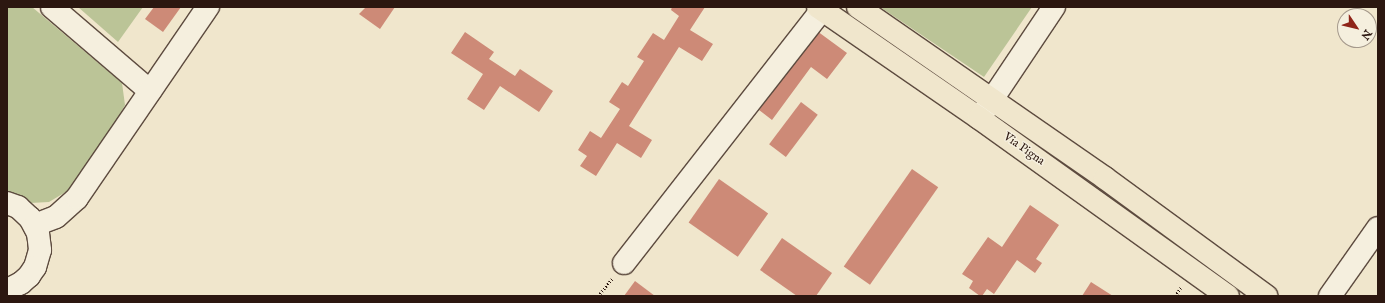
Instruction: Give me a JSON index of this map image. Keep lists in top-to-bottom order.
{
  "streets": {
    "main road": ["Via Pigna"]
  },
  "north": "bottom right"
}
